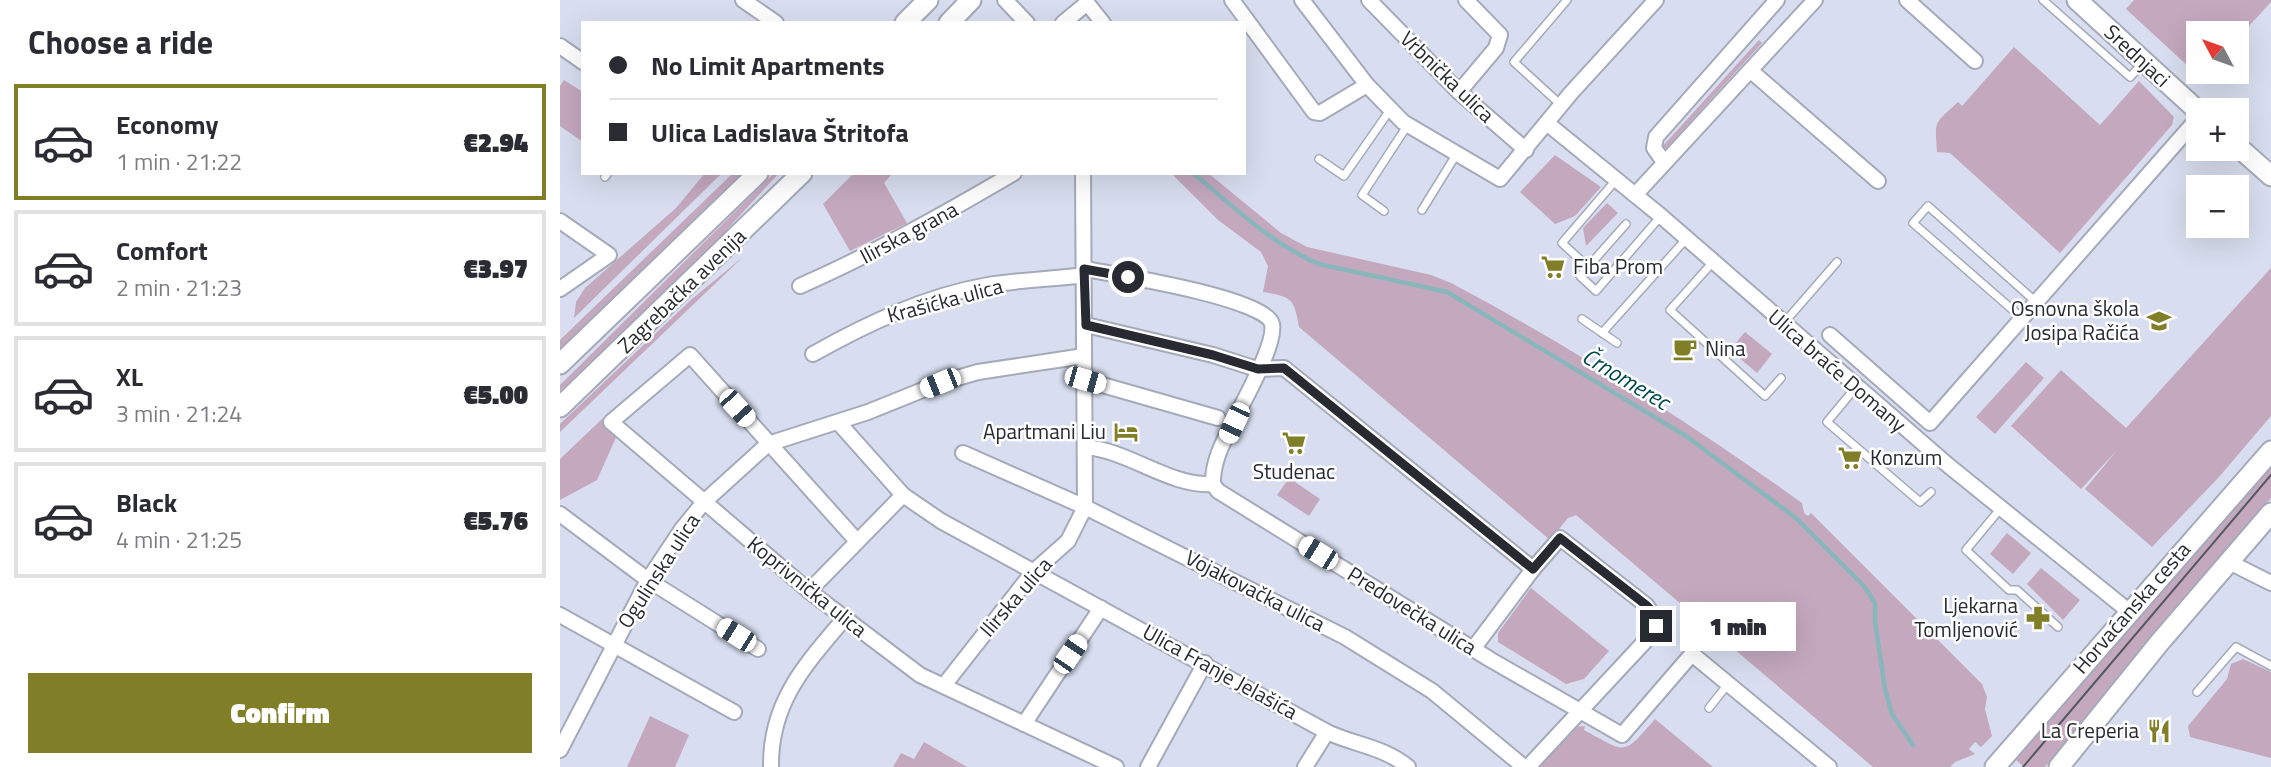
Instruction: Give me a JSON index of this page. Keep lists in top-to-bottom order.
{
  "streets": {
    "street": [
      "Srednjaci",
      "Vrbnička ulica",
      "Ilirska grana",
      "Zagrebačka avenija",
      "Krašićka ulica",
      "Ulica braće Domany",
      "Ogulinska ulica",
      "Koprivnička ulica",
      "Vojakovačka ulica",
      "Ilirska ulica",
      "Horvaćanska cesta",
      "Predovečka ulica",
      "Ulica Franje Jelašića"
    ]
  },
  "crossings": [
    ["Krašićka ulica", "Ilirska ulica"],
    ["Ulica braće Domany", "Horvaćanska cesta"],
    ["Ogulinska ulica", "Koprivnička ulica"],
    ["Ogulinska ulica", "Ilirska ulica"],
    ["Ogulinska ulica", "Ulica Franje Jelašića"],
    ["Koprivnička ulica", "Ilirska ulica"],
    ["Vojakovačka ulica", "Ilirska ulica"],
    ["Ilirska ulica", "Predovečka ulica"],
    ["Ilirska ulica", "Ulica Franje Jelašića"]
  ],
  "water": ["Črnomerec"],
  "places": {
    "supermarket": ["Fiba Prom", "Studenac", "Konzum"],
    "school or university": ["Osnovna škola Josipa Račića"],
    "cafe": ["Nina"],
    "hotel": ["Apartmani Liu"],
    "pharmacy": ["Ljekarna Tomljenović"],
    "restaurant": ["La Creperia"]
  },
  "north": "top left",
  "page": {
    "heading": "Choose a ride",
    "map_buttons": ["+", "−"],
    "banner": ["No Limit Apartments", "Ulica Ladislava Štritofa"],
    "list": [
      {
        "name": "Economy",
        "note": "1 min · 21:22",
        "value": "€2.94"
      },
      {
        "name": "Comfort",
        "note": "2 min · 21:23",
        "value": "€3.97"
      },
      {
        "name": "XL",
        "note": "3 min · 21:24",
        "value": "€5.00"
      },
      {
        "name": "Black",
        "note": "4 min · 21:25",
        "value": "€5.76"
      }
    ],
    "bubble": "1 min",
    "buttons": "Confirm"
  }
}
